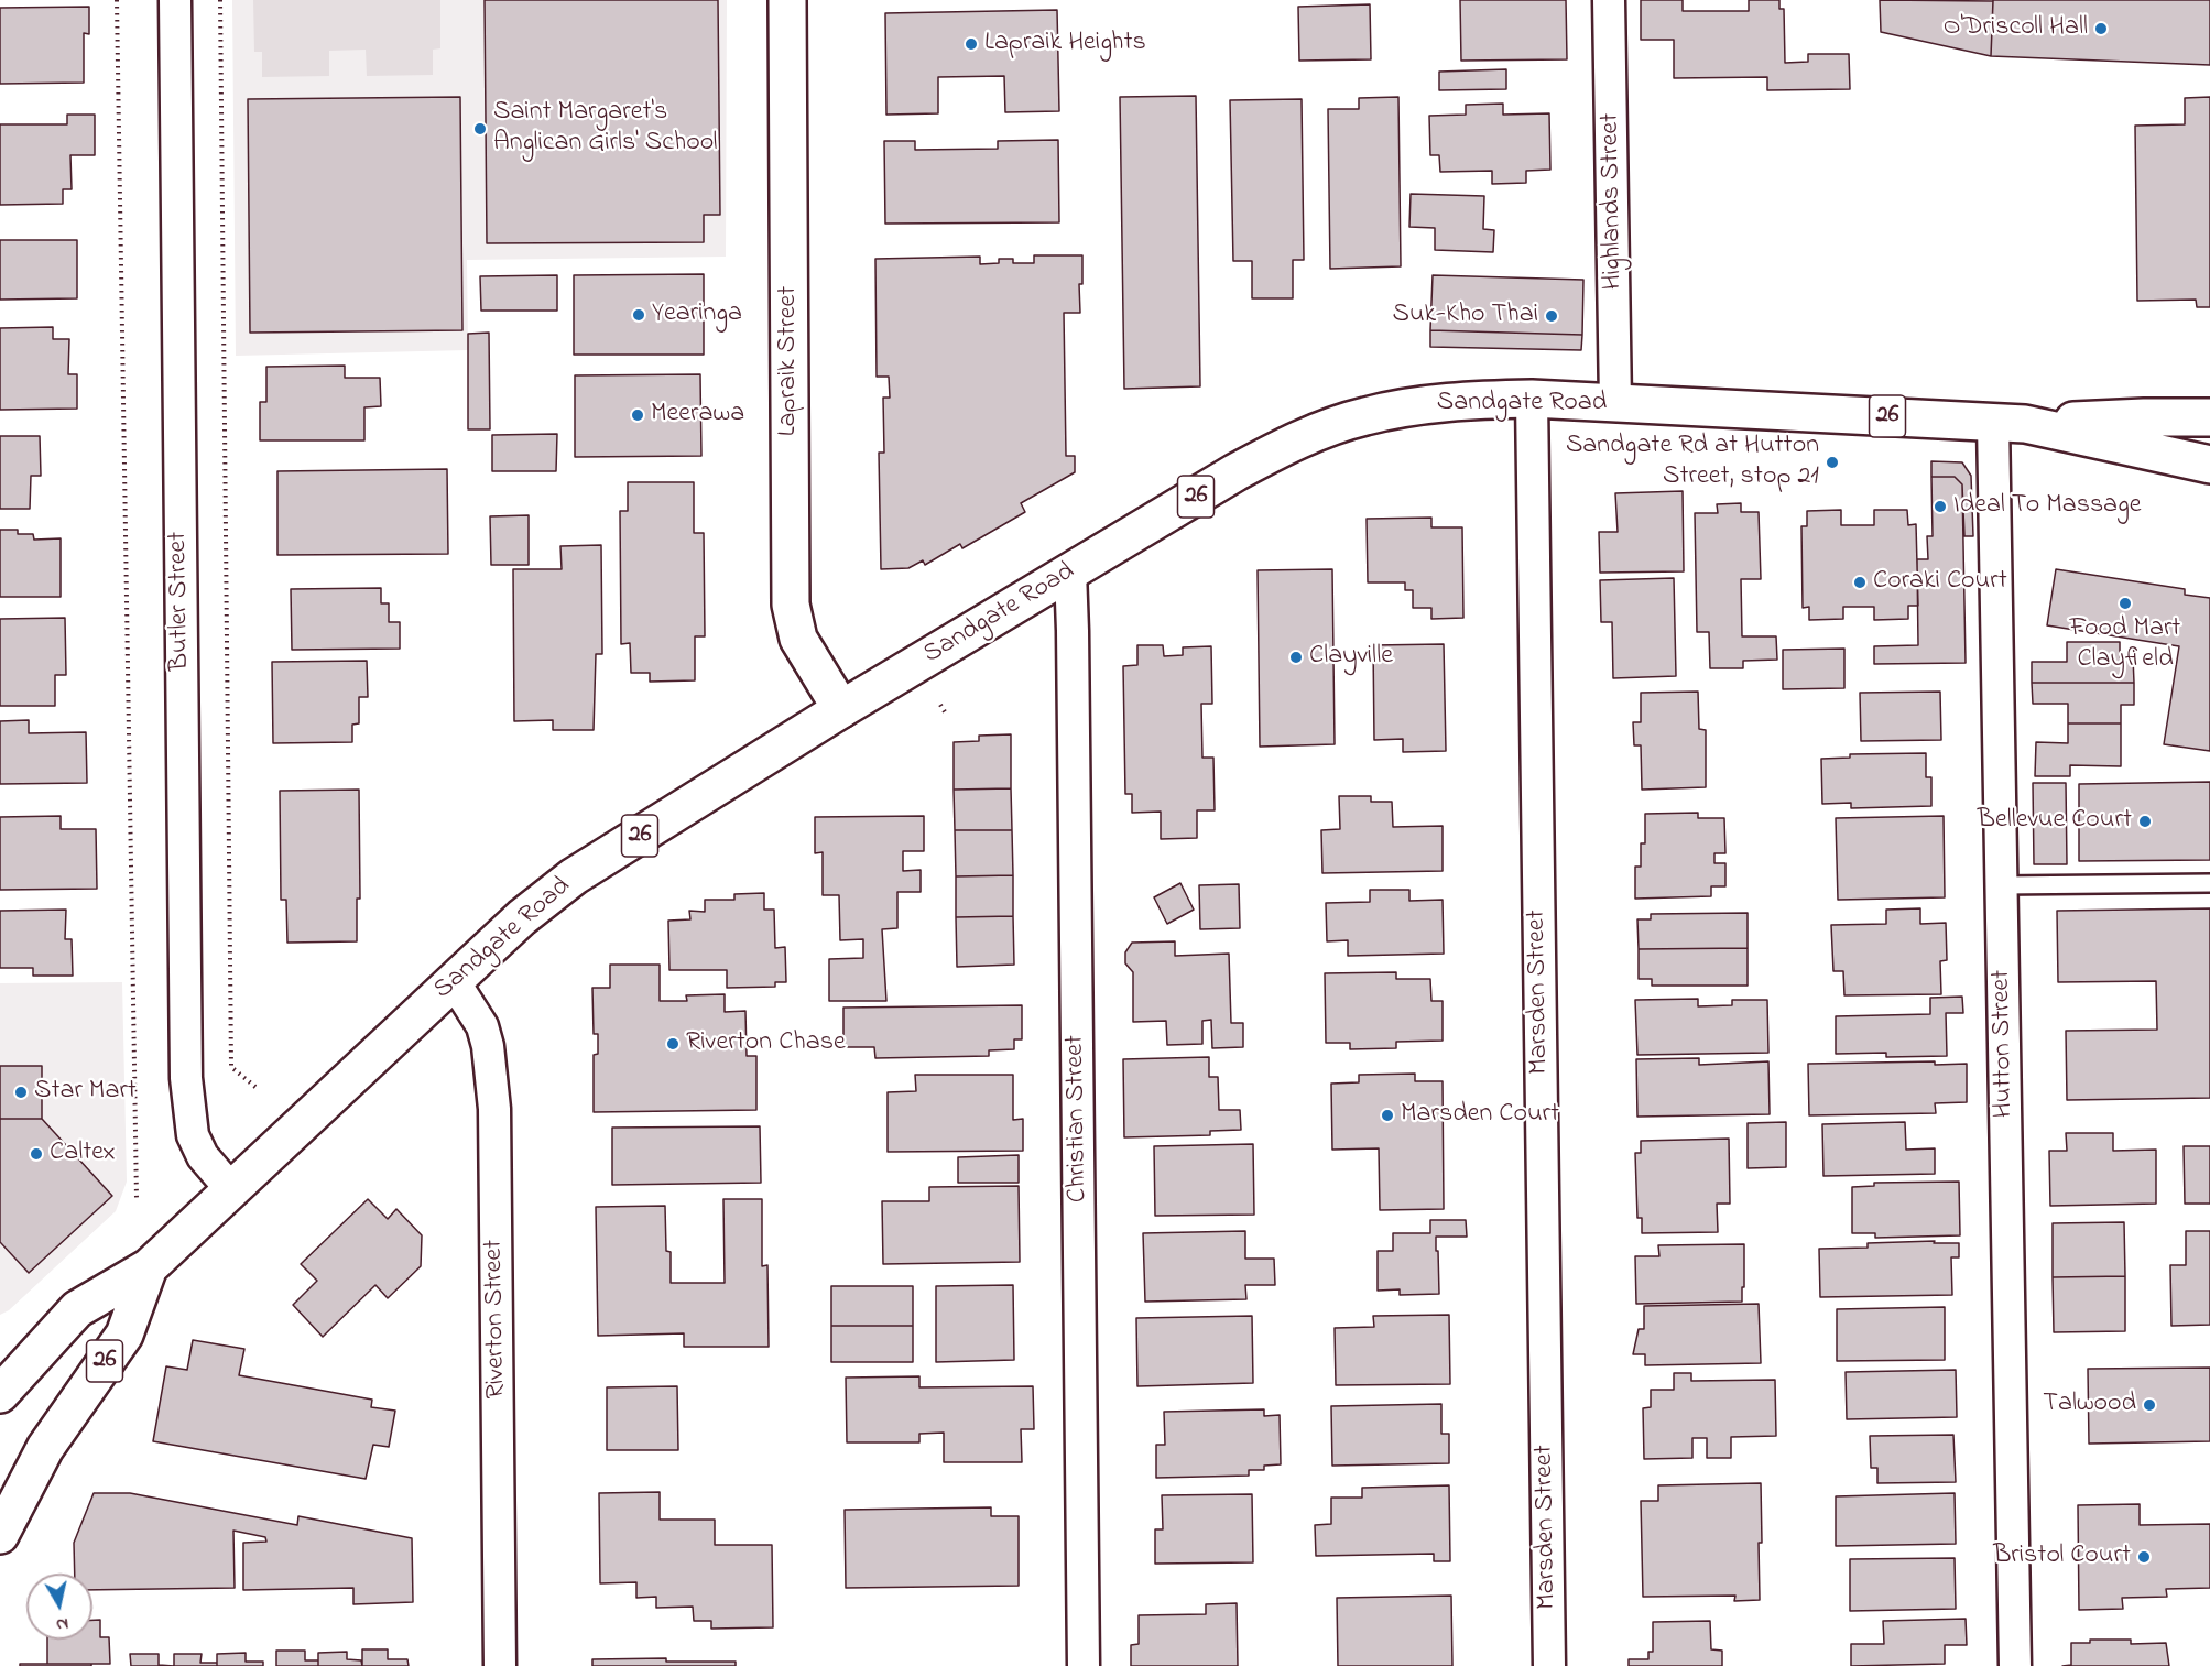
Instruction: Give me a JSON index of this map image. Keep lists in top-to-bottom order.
{
  "streets": {
    "main road": ["Lapraik Street", "Sandgate Road", "26"],
    "street": [
      "Highlands Street",
      "Butler Street",
      "Marsden Street",
      "Hutton Street",
      "Christian Street",
      "Riverton Street"
    ]
  },
  "crossings": [
    ["Highlands Street", "Sandgate Road"],
    ["Lapraik Street", "Sandgate Road"],
    ["Sandgate Road", "Butler Street"],
    ["Sandgate Road", "Marsden Street"],
    ["Sandgate Road", "Hutton Street"],
    ["Sandgate Road", "Christian Street"],
    ["Sandgate Road", "Riverton Street"]
  ],
  "places": [
    "O'Driscoll Hall",
    "Lapraik Heights",
    "Saint Margaret's Anglican Girls' School",
    "Yearinga",
    "Suk-Kho Thai",
    "Meerawa",
    "Sandgate Rd at Hutton Street, stop 21",
    "Ideal To Massage",
    "Coraki Court",
    "Food Mart Clayfield",
    "Clayville",
    "Bellevue Court",
    "Riverton Chase",
    "Star Mart",
    "Marsden Court",
    "Caltex",
    "Talwood",
    "Bristol Court"
  ],
  "north": "bottom"
}
